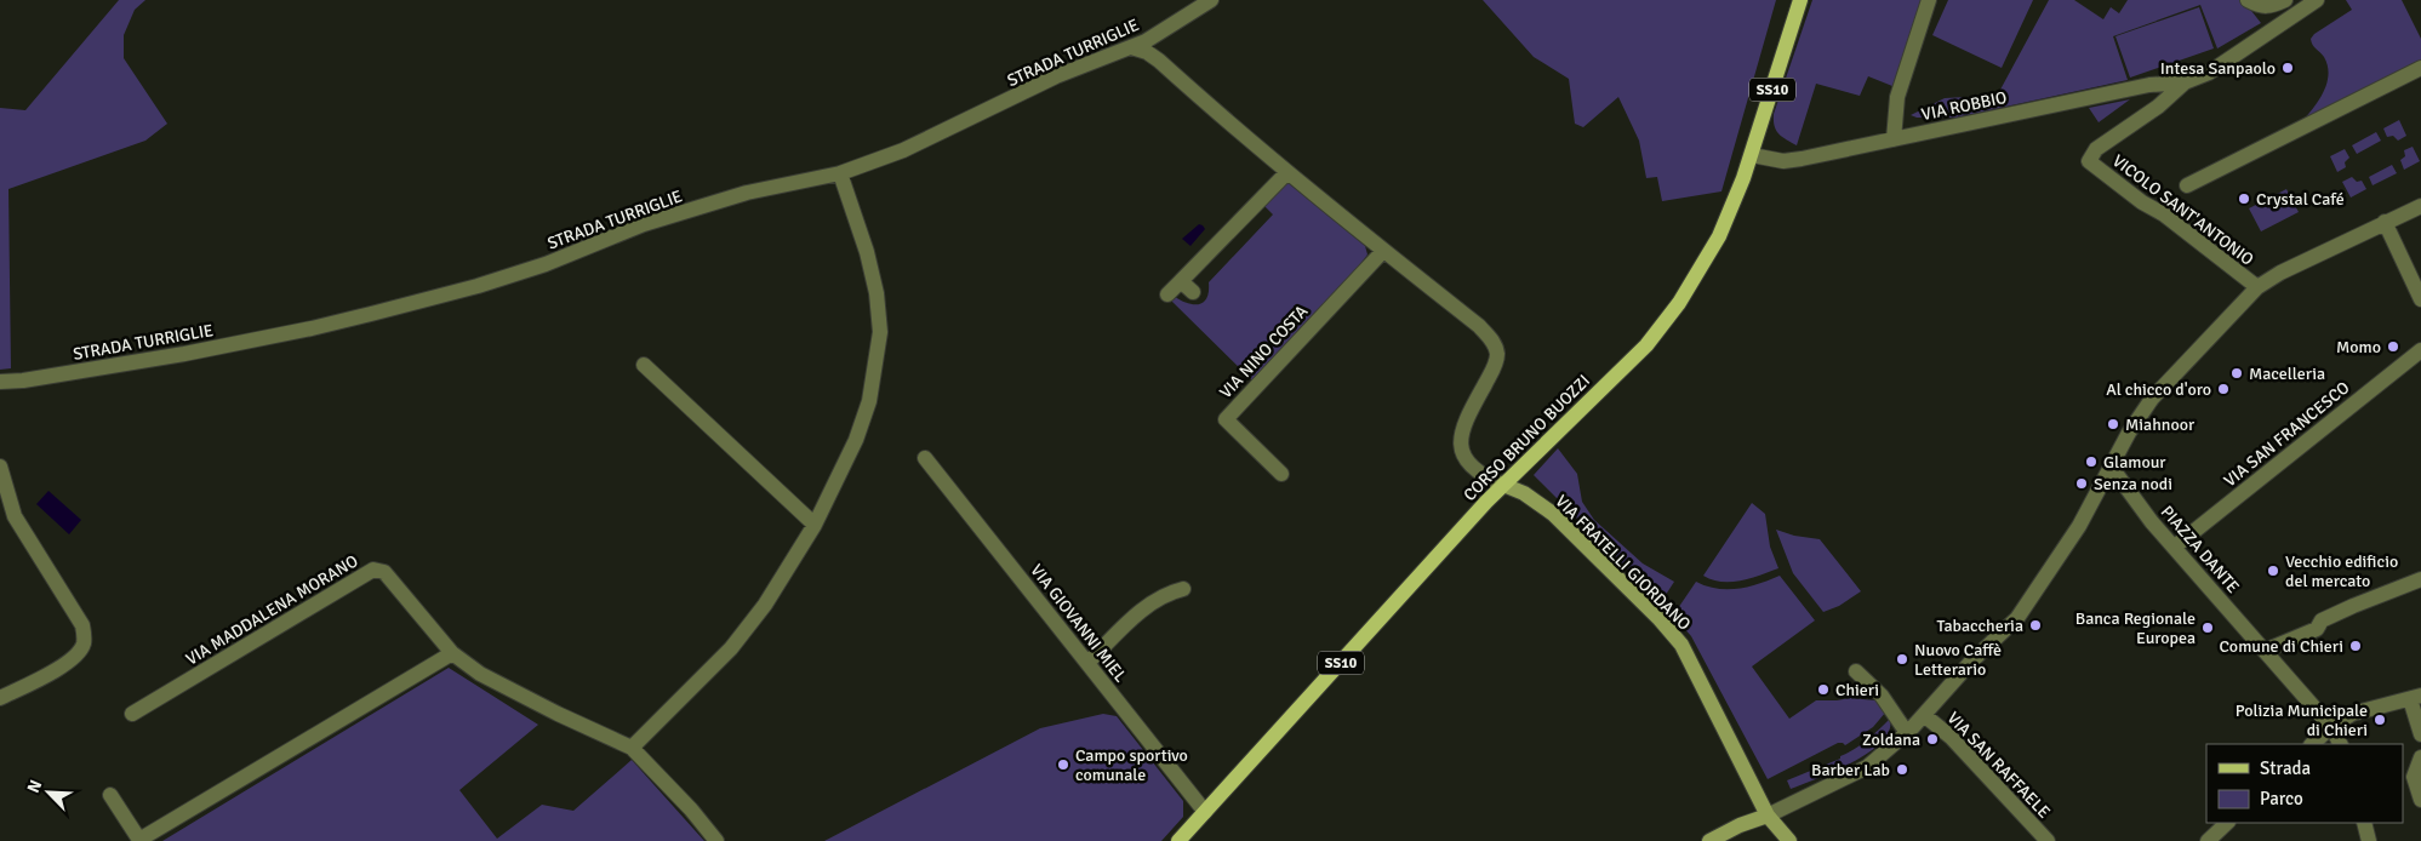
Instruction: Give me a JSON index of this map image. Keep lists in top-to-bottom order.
{
  "streets": {
    "main road": ["SS10", "CORSO BRUNO BUOZZI"],
    "street": [
      "STRADA TURRIGLIE",
      "VIA ROBBIO",
      "VICOLO SANT'ANTONIO",
      "VIA NINO COSTA",
      "VIA SAN FRANCESCO",
      "PIAZZA DANTE",
      "VIA FRATELLI GIORDANO",
      "VIA MADDALENA MORANO",
      "VIA GIOVANNI MIEL",
      "VIA SAN RAFFAELE"
    ]
  },
  "crossings": [
    ["STRADA TURRIGLIE", "VIA FRATELLI GIORDANO"],
    ["VIA ROBBIO", "VICOLO SANT'ANTONIO"],
    ["VIA ROBBIO", "CORSO BRUNO BUOZZI"],
    ["VIA NINO COSTA", "VIA FRATELLI GIORDANO"],
    ["VIA SAN FRANCESCO", "PIAZZA DANTE"],
    ["CORSO BRUNO BUOZZI", "VIA FRATELLI GIORDANO"],
    ["CORSO BRUNO BUOZZI", "VIA GIOVANNI MIEL"]
  ],
  "places": [
    "Intesa Sanpaolo",
    "Crystal Café",
    "Momo",
    "Macelleria",
    "Al chicco d'oro",
    "Miahnoor",
    "Glamour",
    "Senza nodi",
    "Vecchio edificio del mercato",
    "Tabaccheria",
    "Banca Regionale Europea",
    "Comune di Chieri",
    "Nuovo Caffè Letterario",
    "Chieri",
    "Polizia Municipale di Chieri",
    "Zoldana",
    "Campo sportivo comunale",
    "Barber Lab"
  ],
  "legend": ["Strada", "Parco"],
  "north": "top left"
}
